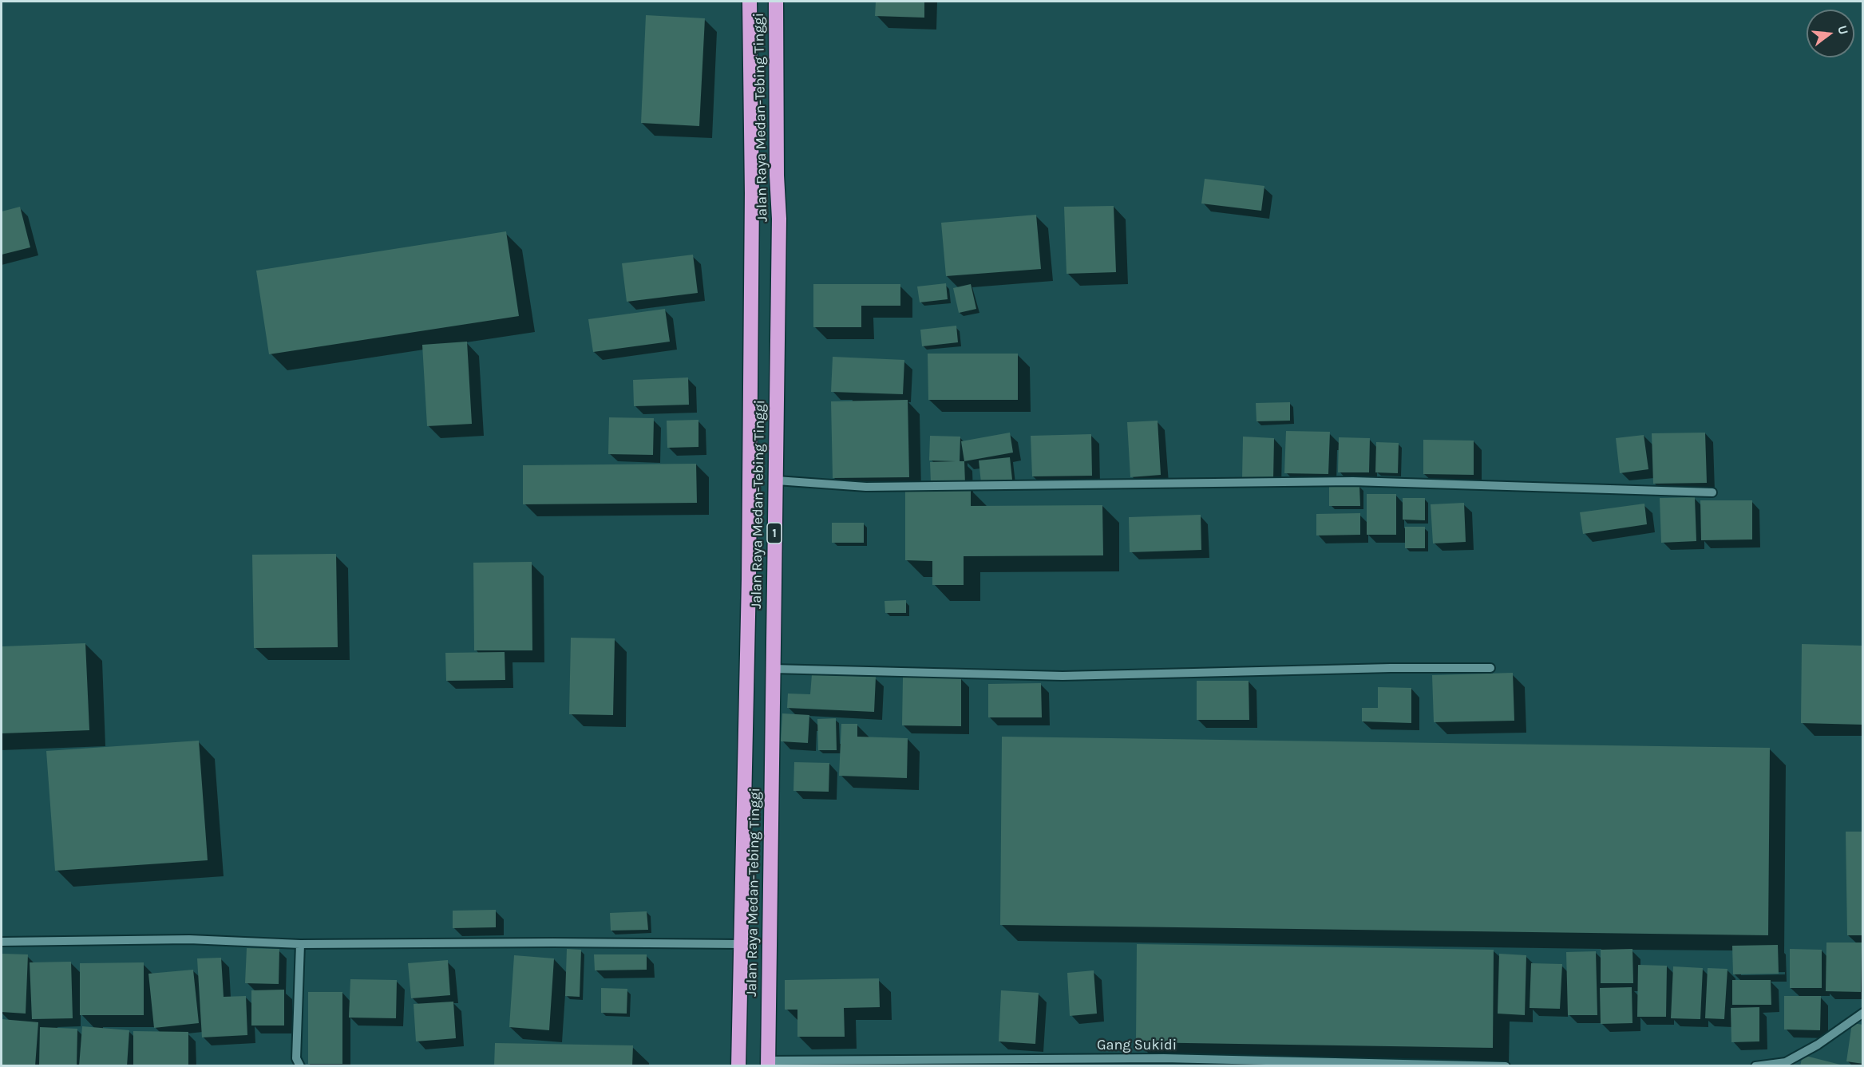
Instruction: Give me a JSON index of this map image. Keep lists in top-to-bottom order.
{
  "streets": {
    "highway": ["Jalan Raya Medan-Tebing Tinggi", "1"],
    "street": ["Gang Sukidi"]
  },
  "crossings": [
    ["Jalan Raya Medan-Tebing Tinggi", "Gang Sukidi"]
  ],
  "north": "right"
}
